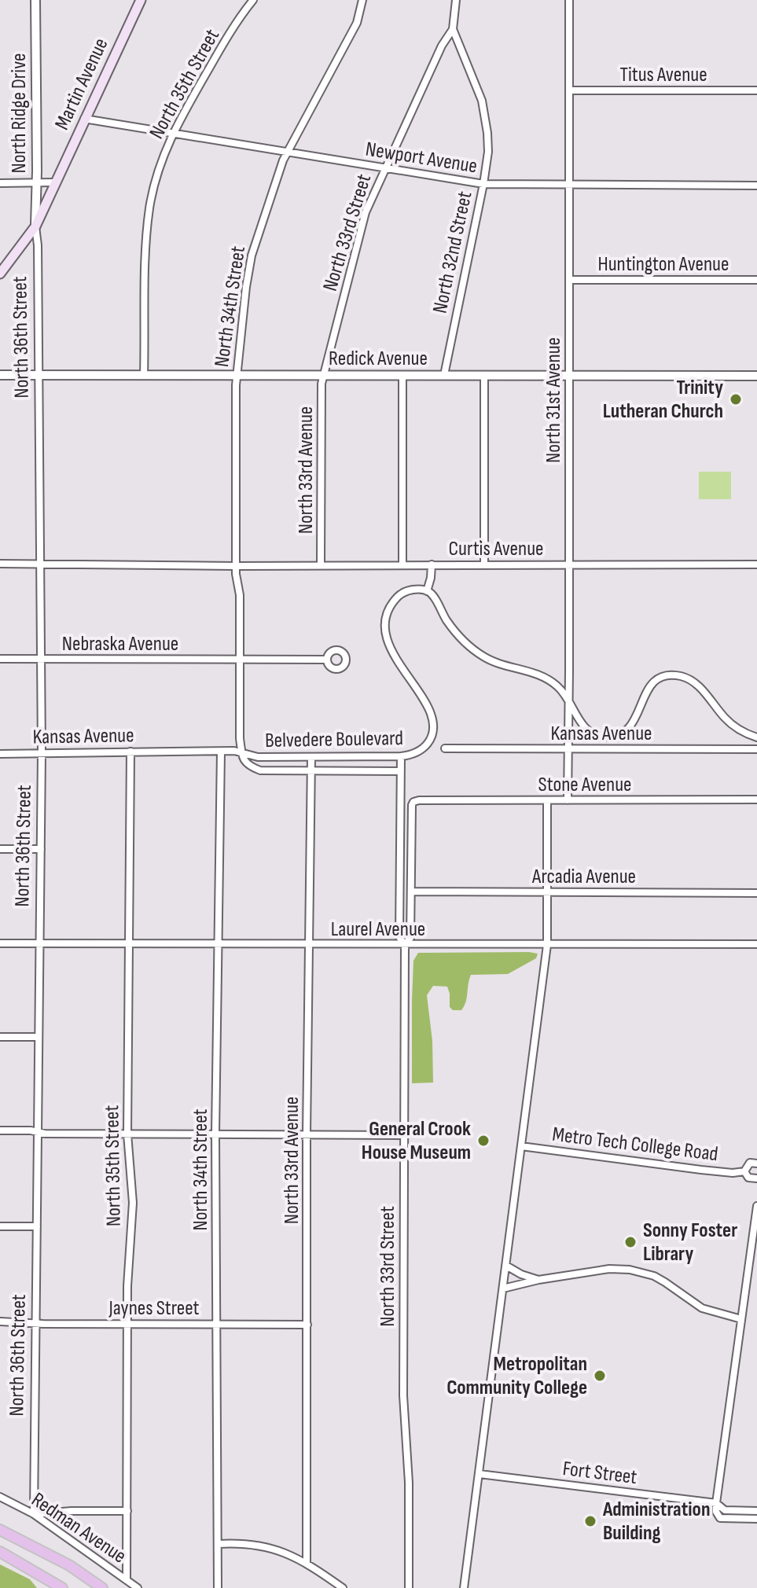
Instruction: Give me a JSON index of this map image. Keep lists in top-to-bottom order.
{
  "streets": {
    "main road": ["Martin Avenue", "North 36th Street"],
    "street": [
      "Titus Avenue",
      "North 35th Street",
      "North Ridge Drive",
      "Newport Avenue",
      "North 33rd Street",
      "North 32nd Street",
      "Huntington Avenue",
      "North 34th Street",
      "Redick Avenue",
      "North 31st Avenue",
      "North 33rd Avenue",
      "Curtis Avenue",
      "Nebraska Avenue",
      "Kansas Avenue",
      "Belvedere Boulevard",
      "Stone Avenue",
      "Arcadia Avenue",
      "Laurel Avenue",
      "Metro Tech College Road",
      "Jaynes Street",
      "Fort Street",
      "Redman Avenue"
    ]
  },
  "crossings": [
    ["Titus Avenue", "North 31st Avenue"],
    ["Martin Avenue", "Newport Avenue"],
    ["Martin Avenue", "North 36th Street"],
    ["North 35th Street", "Newport Avenue"],
    ["North 35th Street", "Redick Avenue"],
    ["North 35th Street", "Kansas Avenue"],
    ["North 35th Street", "Laurel Avenue"],
    ["North 35th Street", "Jaynes Street"],
    ["North 35th Street", "Redman Avenue"],
    ["North Ridge Drive", "North 36th Street"],
    ["Newport Avenue", "North 33rd Street"],
    ["Newport Avenue", "North 32nd Street"],
    ["Newport Avenue", "North 34th Street"],
    ["Newport Avenue", "North 31st Avenue"],
    ["North 33rd Street", "North 32nd Street"],
    ["North 33rd Street", "Redick Avenue"],
    ["North 33rd Street", "North 33rd Avenue"],
    ["North 33rd Street", "Belvedere Boulevard"],
    ["North 33rd Street", "Stone Avenue"],
    ["North 33rd Street", "Arcadia Avenue"],
    ["North 33rd Street", "Laurel Avenue"],
    ["North 32nd Street", "Redick Avenue"],
    ["Huntington Avenue", "North 31st Avenue"],
    ["North 34th Street", "Redick Avenue"],
    ["North 34th Street", "Curtis Avenue"],
    ["North 34th Street", "Kansas Avenue"],
    ["North 34th Street", "Belvedere Boulevard"],
    ["North 34th Street", "Laurel Avenue"],
    ["North 34th Street", "Jaynes Street"],
    ["North 36th Street", "Redick Avenue"],
    ["North 36th Street", "Nebraska Avenue"],
    ["North 36th Street", "Kansas Avenue"],
    ["North 36th Street", "Laurel Avenue"],
    ["North 36th Street", "Jaynes Street"],
    ["North 36th Street", "Redman Avenue"],
    ["Redick Avenue", "North 31st Avenue"],
    ["Redick Avenue", "North 33rd Avenue"],
    ["North 31st Avenue", "Curtis Avenue"],
    ["North 31st Avenue", "Kansas Avenue"],
    ["North 31st Avenue", "Stone Avenue"],
    ["North 33rd Avenue", "Curtis Avenue"],
    ["North 33rd Avenue", "Belvedere Boulevard"],
    ["North 33rd Avenue", "Laurel Avenue"],
    ["North 33rd Avenue", "Jaynes Street"],
    ["Curtis Avenue", "Belvedere Boulevard"],
    ["Nebraska Avenue", "Belvedere Boulevard"],
    ["Kansas Avenue", "Belvedere Boulevard"],
    ["Laurel Avenue", "Metro Tech College Road"],
    ["Metro Tech College Road", "Fort Street"]
  ],
  "places": [
    "Trinity Lutheran Church",
    "General Crook House Museum",
    "Sonny Foster Library",
    "Metropolitan Community College",
    "Administration Building"
  ]
}
